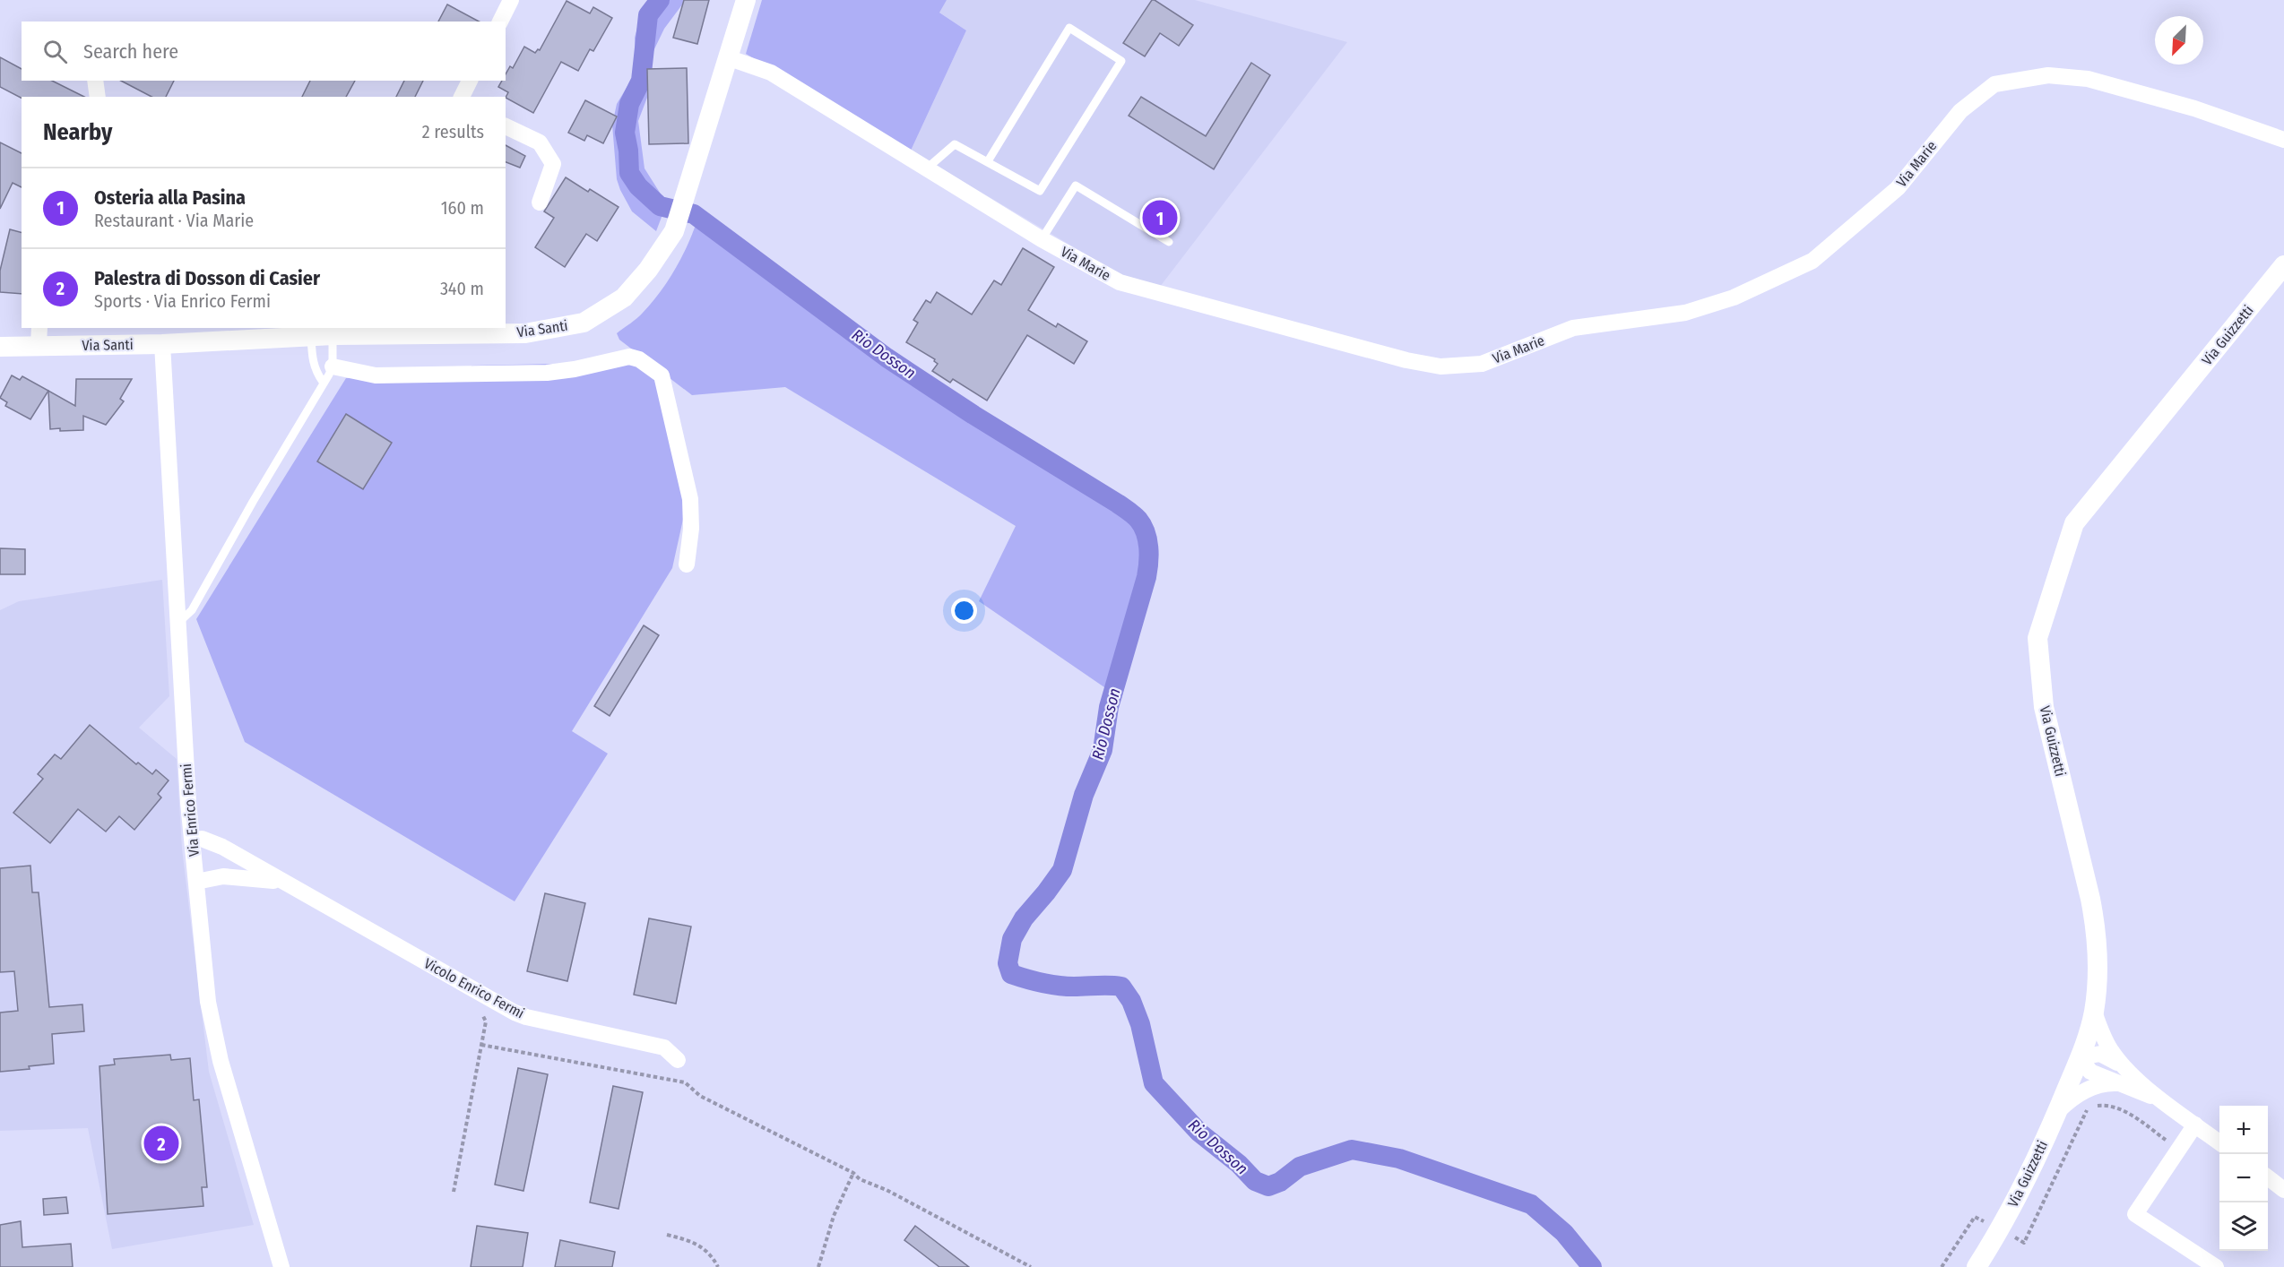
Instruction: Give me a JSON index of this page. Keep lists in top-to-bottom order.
{
  "streets": {
    "street": [
      "Via Marie",
      "Via Santi",
      "Via Guizzetti",
      "Via Enrico Fermi",
      "Vicolo Enrico Fermi"
    ]
  },
  "crossings": [
    ["Via Marie", "Via Santi"],
    ["Via Santi", "Via Enrico Fermi"],
    ["Via Enrico Fermi", "Vicolo Enrico Fermi"]
  ],
  "water": ["Rio Dosson"],
  "north": "bottom left",
  "page": {
    "search": "Search here",
    "heading": ["Nearby", "2 results"],
    "list": [
      {
        "mark": "1",
        "name": "Osteria alla Pasina",
        "note": "Restaurant · Via Marie",
        "value": "160 m"
      },
      {
        "mark": "2",
        "name": "Palestra di Dosson di Casier",
        "note": "Sports · Via Enrico Fermi",
        "value": "340 m"
      }
    ],
    "pins": ["1", "2"],
    "map_buttons": ["+", "−"]
  }
}
